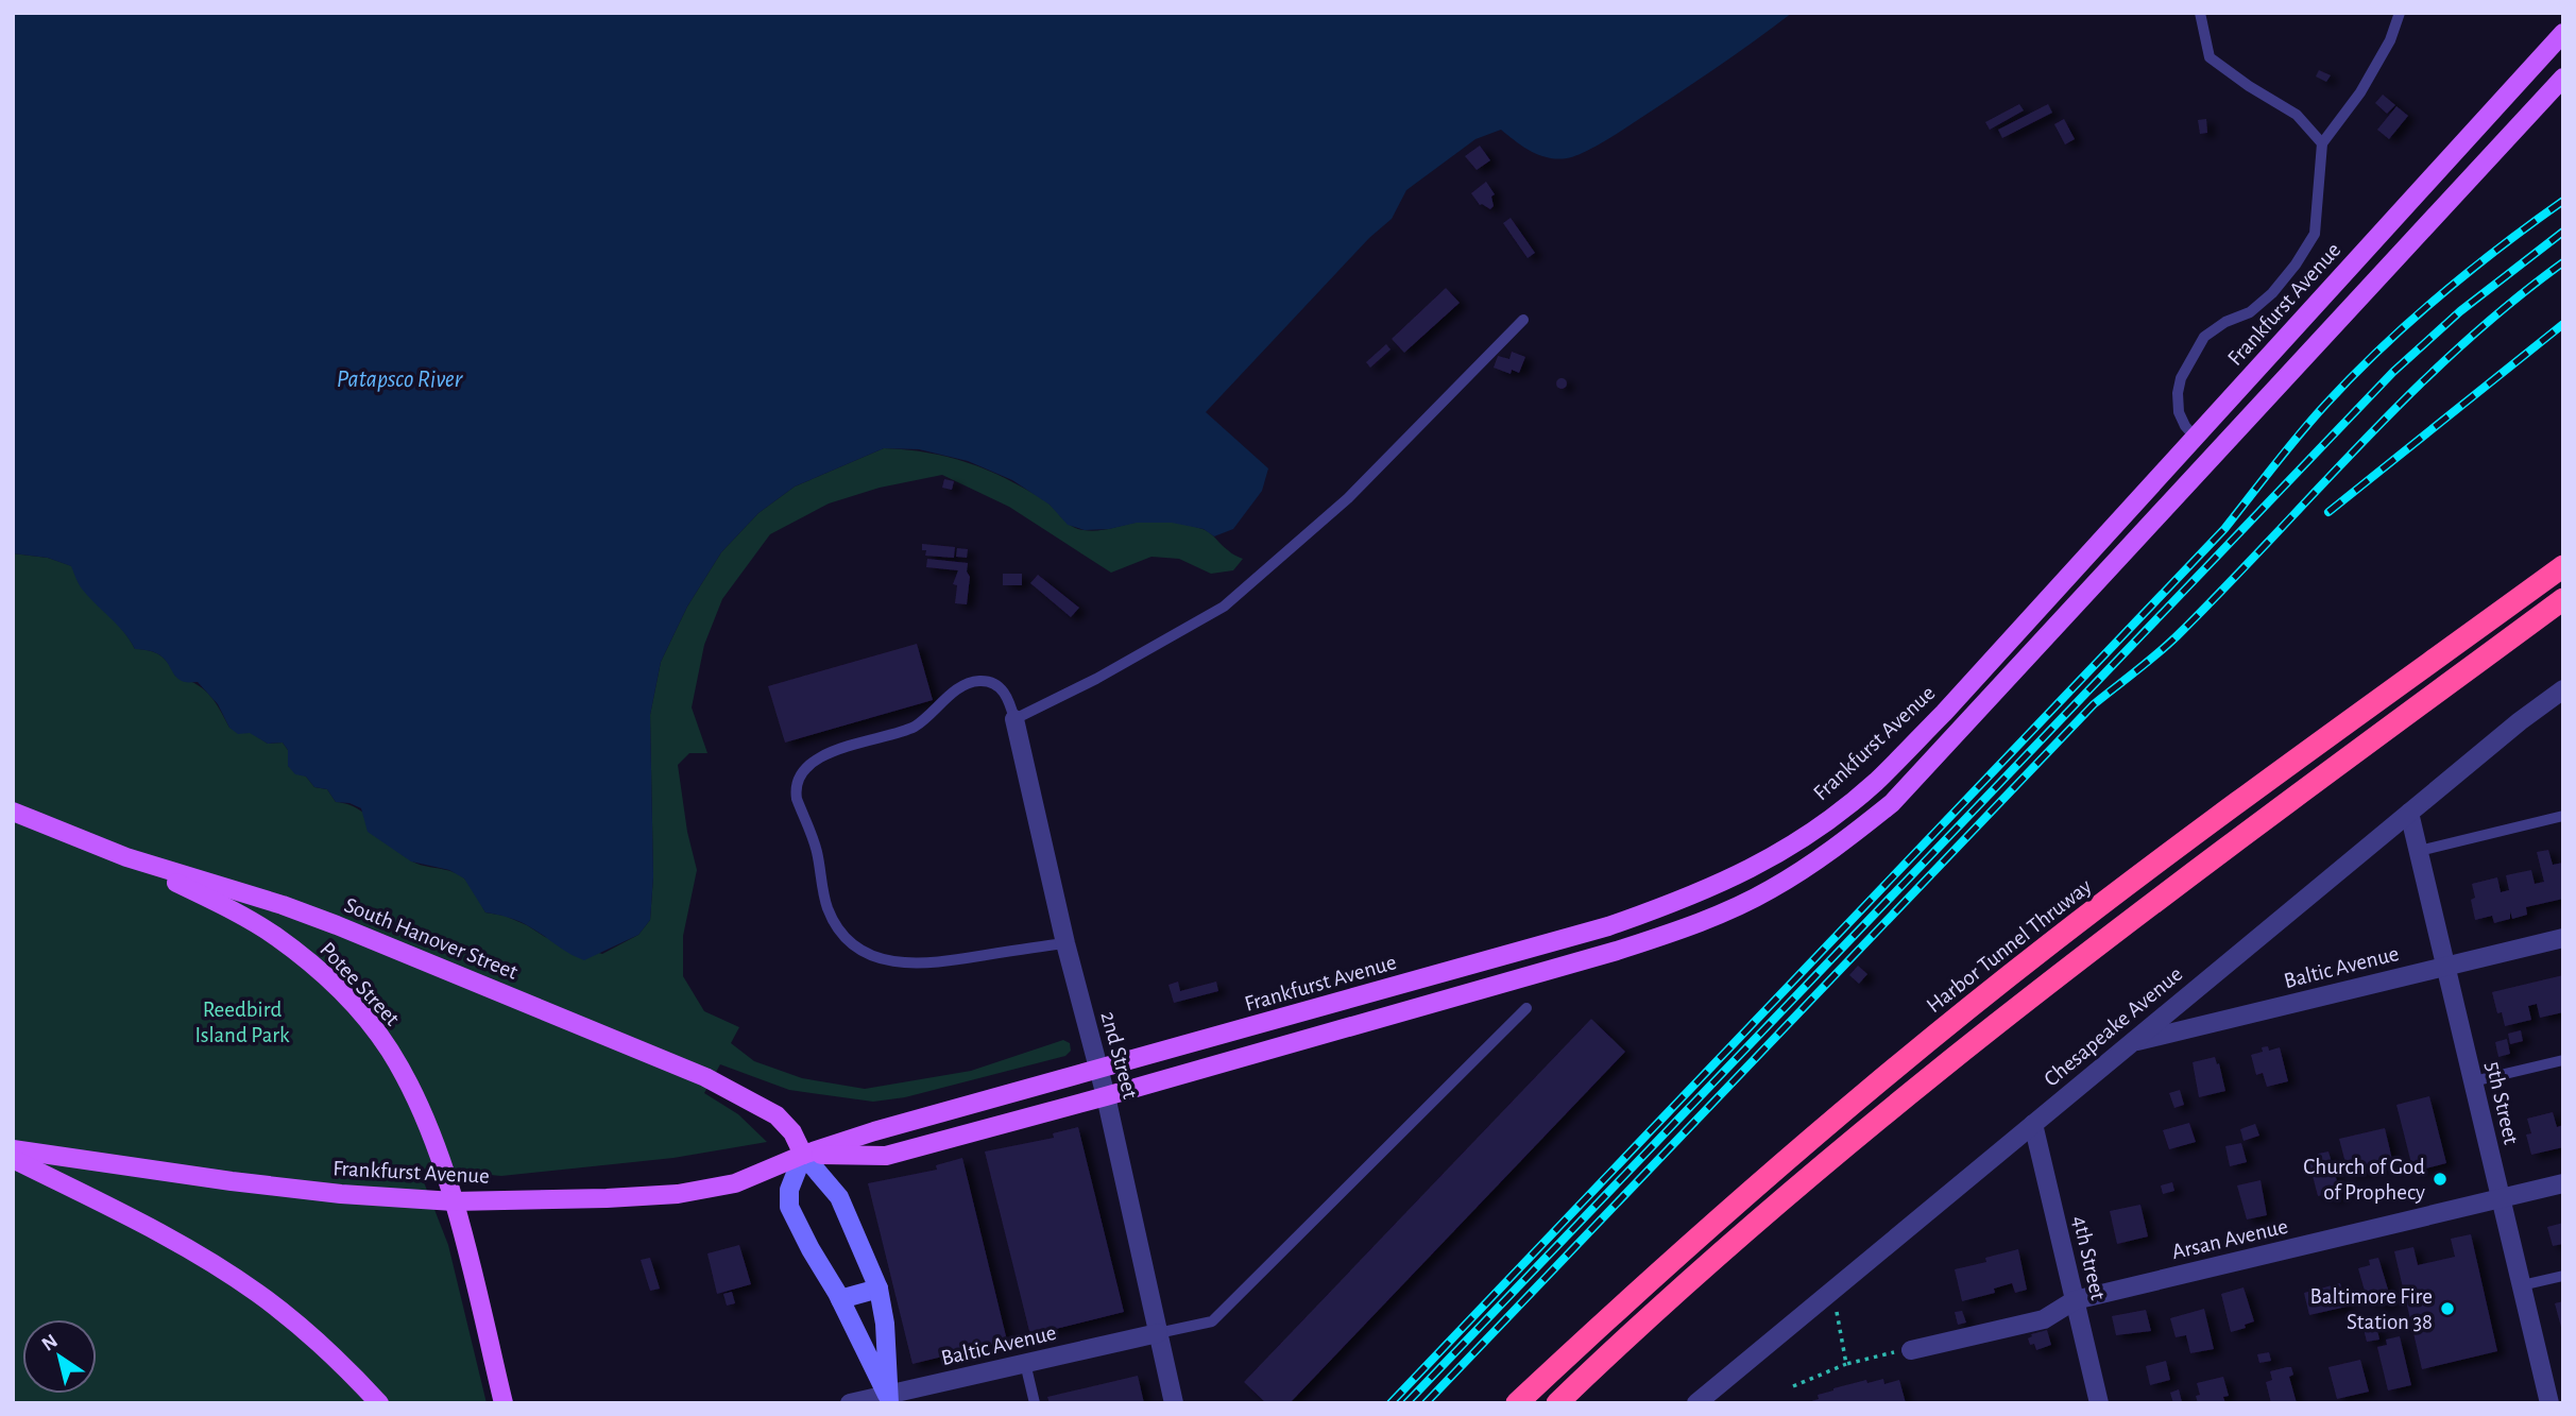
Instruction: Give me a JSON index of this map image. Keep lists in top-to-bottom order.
{
  "streets": {
    "highway": ["Harbor Tunnel Thruway"],
    "main road": ["Frankfurst Avenue", "South Hanover Street", "Potee Street"],
    "street": [
      "Baltic Avenue",
      "Chesapeake Avenue",
      "2nd Street",
      "5th Street",
      "Arsan Avenue",
      "4th Street"
    ]
  },
  "crossings": [
    ["Frankfurst Avenue", "South Hanover Street"],
    ["Frankfurst Avenue", "Potee Street"],
    ["Frankfurst Avenue", "2nd Street"],
    ["South Hanover Street", "Baltic Avenue"],
    ["South Hanover Street", "Potee Street"],
    ["Baltic Avenue", "Chesapeake Avenue"],
    ["Baltic Avenue", "2nd Street"],
    ["Baltic Avenue", "5th Street"],
    ["Chesapeake Avenue", "5th Street"],
    ["Chesapeake Avenue", "4th Street"],
    ["5th Street", "Arsan Avenue"],
    ["Arsan Avenue", "4th Street"]
  ],
  "water": ["Patapsco River"],
  "parks": ["Reedbird Island Park"],
  "places": ["Church of God of Prophecy", "Baltimore Fire Station 38"],
  "north": "top left"
}
